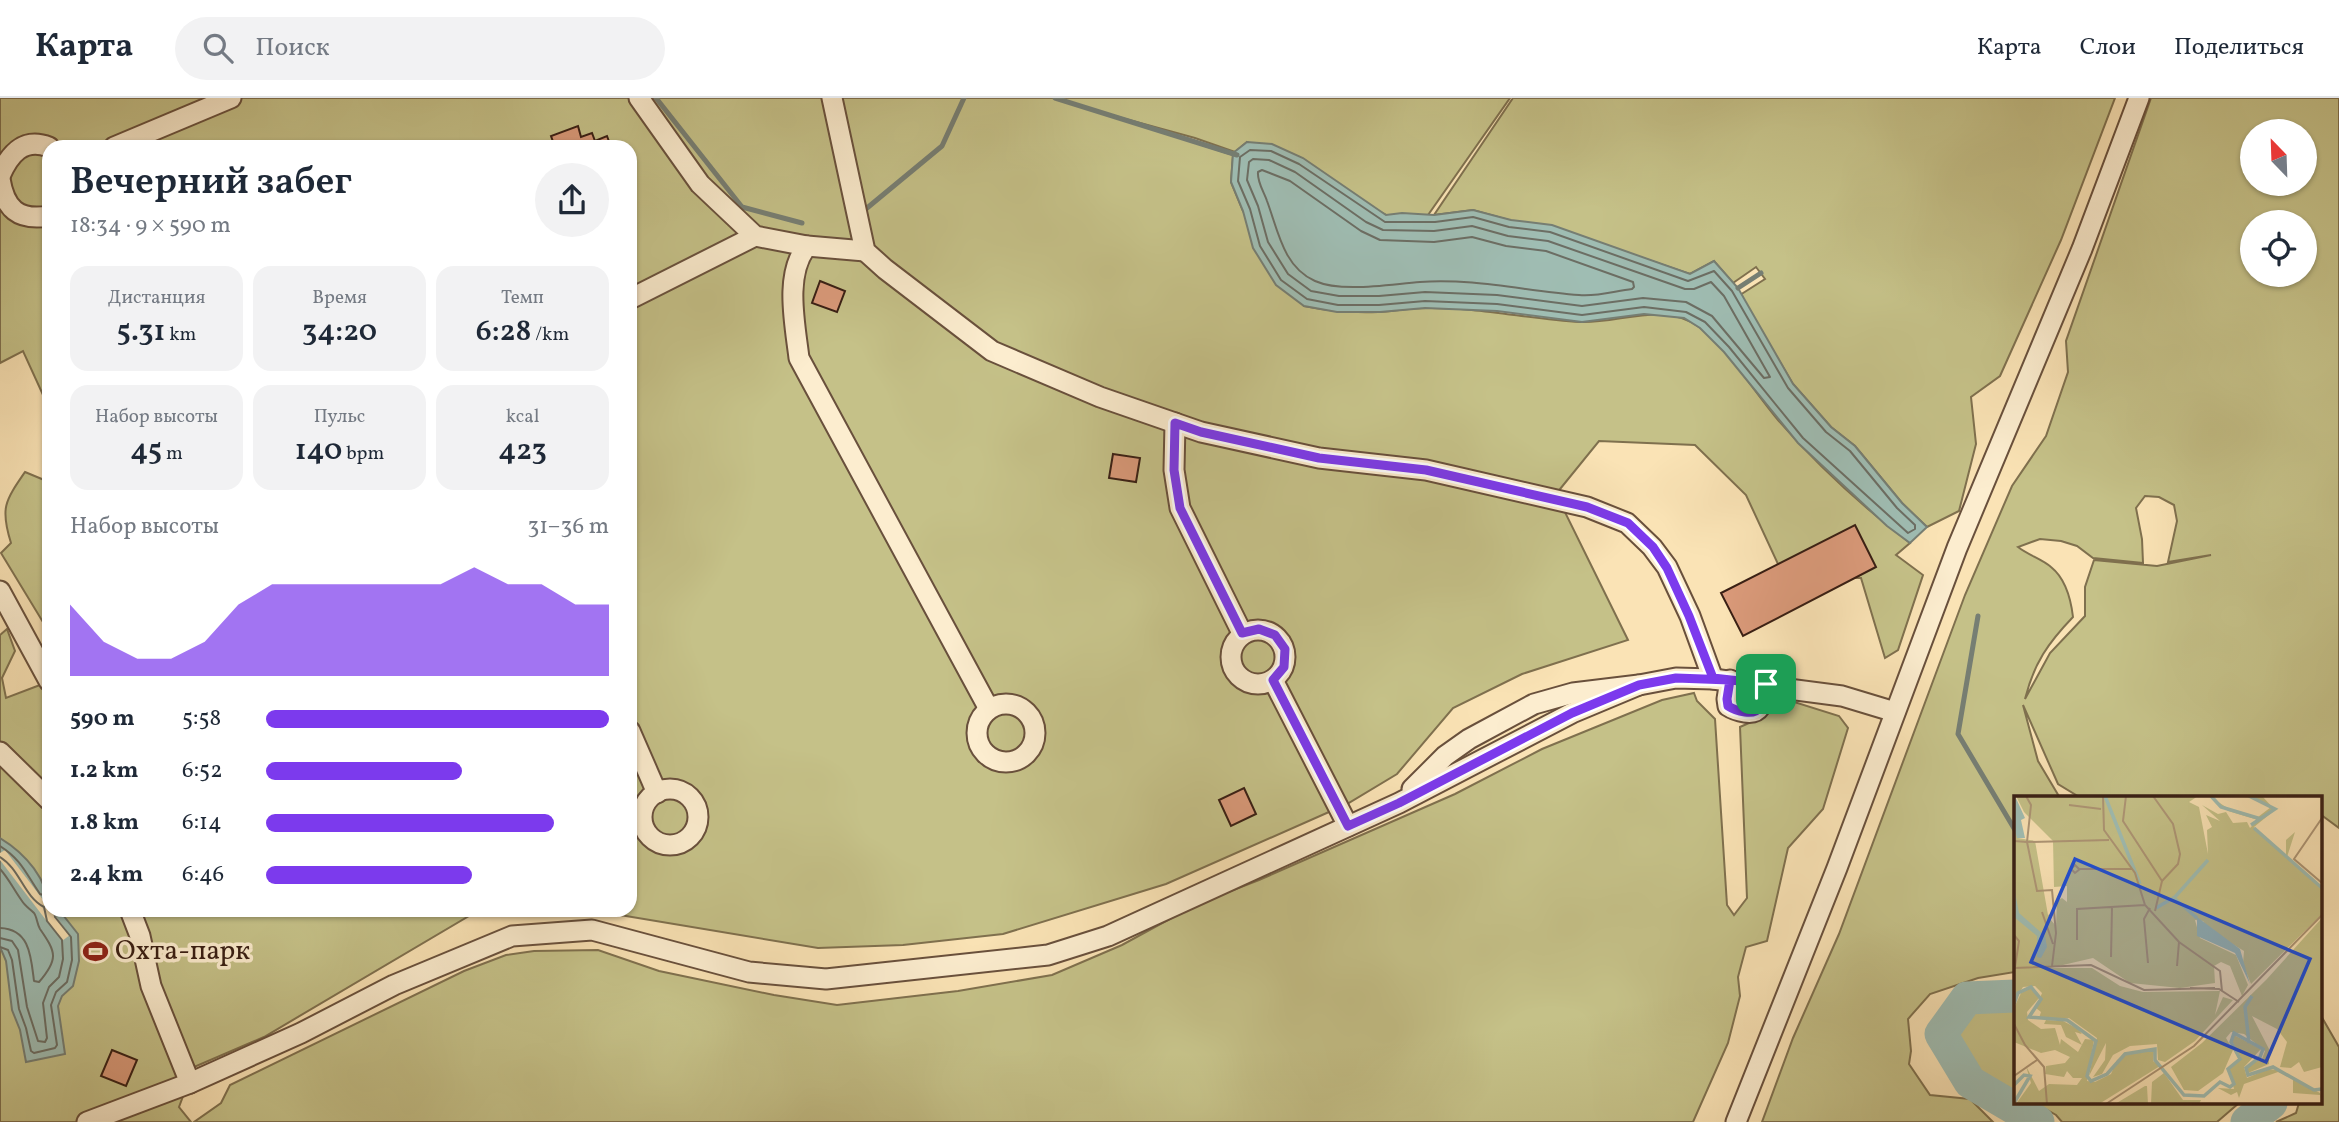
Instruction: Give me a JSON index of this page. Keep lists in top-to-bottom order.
{
  "places": {
    "sports": ["Охта-парк"]
  },
  "north": "top left",
  "page": {
    "header": "Карта",
    "search": "Поиск",
    "nav": ["Карта", "Слои", "Поделиться"],
    "heading": ["Вечерний забег", "18:34 · 9 × 590 m"],
    "stats": [
      ["Дистанция", "5.31 km"],
      ["Время", "34:20"],
      ["Темп", "6:28 /km"],
      ["Набор высоты", "45 m"],
      ["Пульс", "140 bpm"],
      ["kcal", "423"]
    ],
    "chart": ["Набор высоты", "31–36 m"],
    "list": [
      {
        "name": "590 m",
        "note": "5:58"
      },
      {
        "name": "1.2 km",
        "note": "6:52"
      },
      {
        "name": "1.8 km",
        "note": "6:14"
      },
      {
        "name": "2.4 km",
        "note": "6:46"
      }
    ]
  }
}
